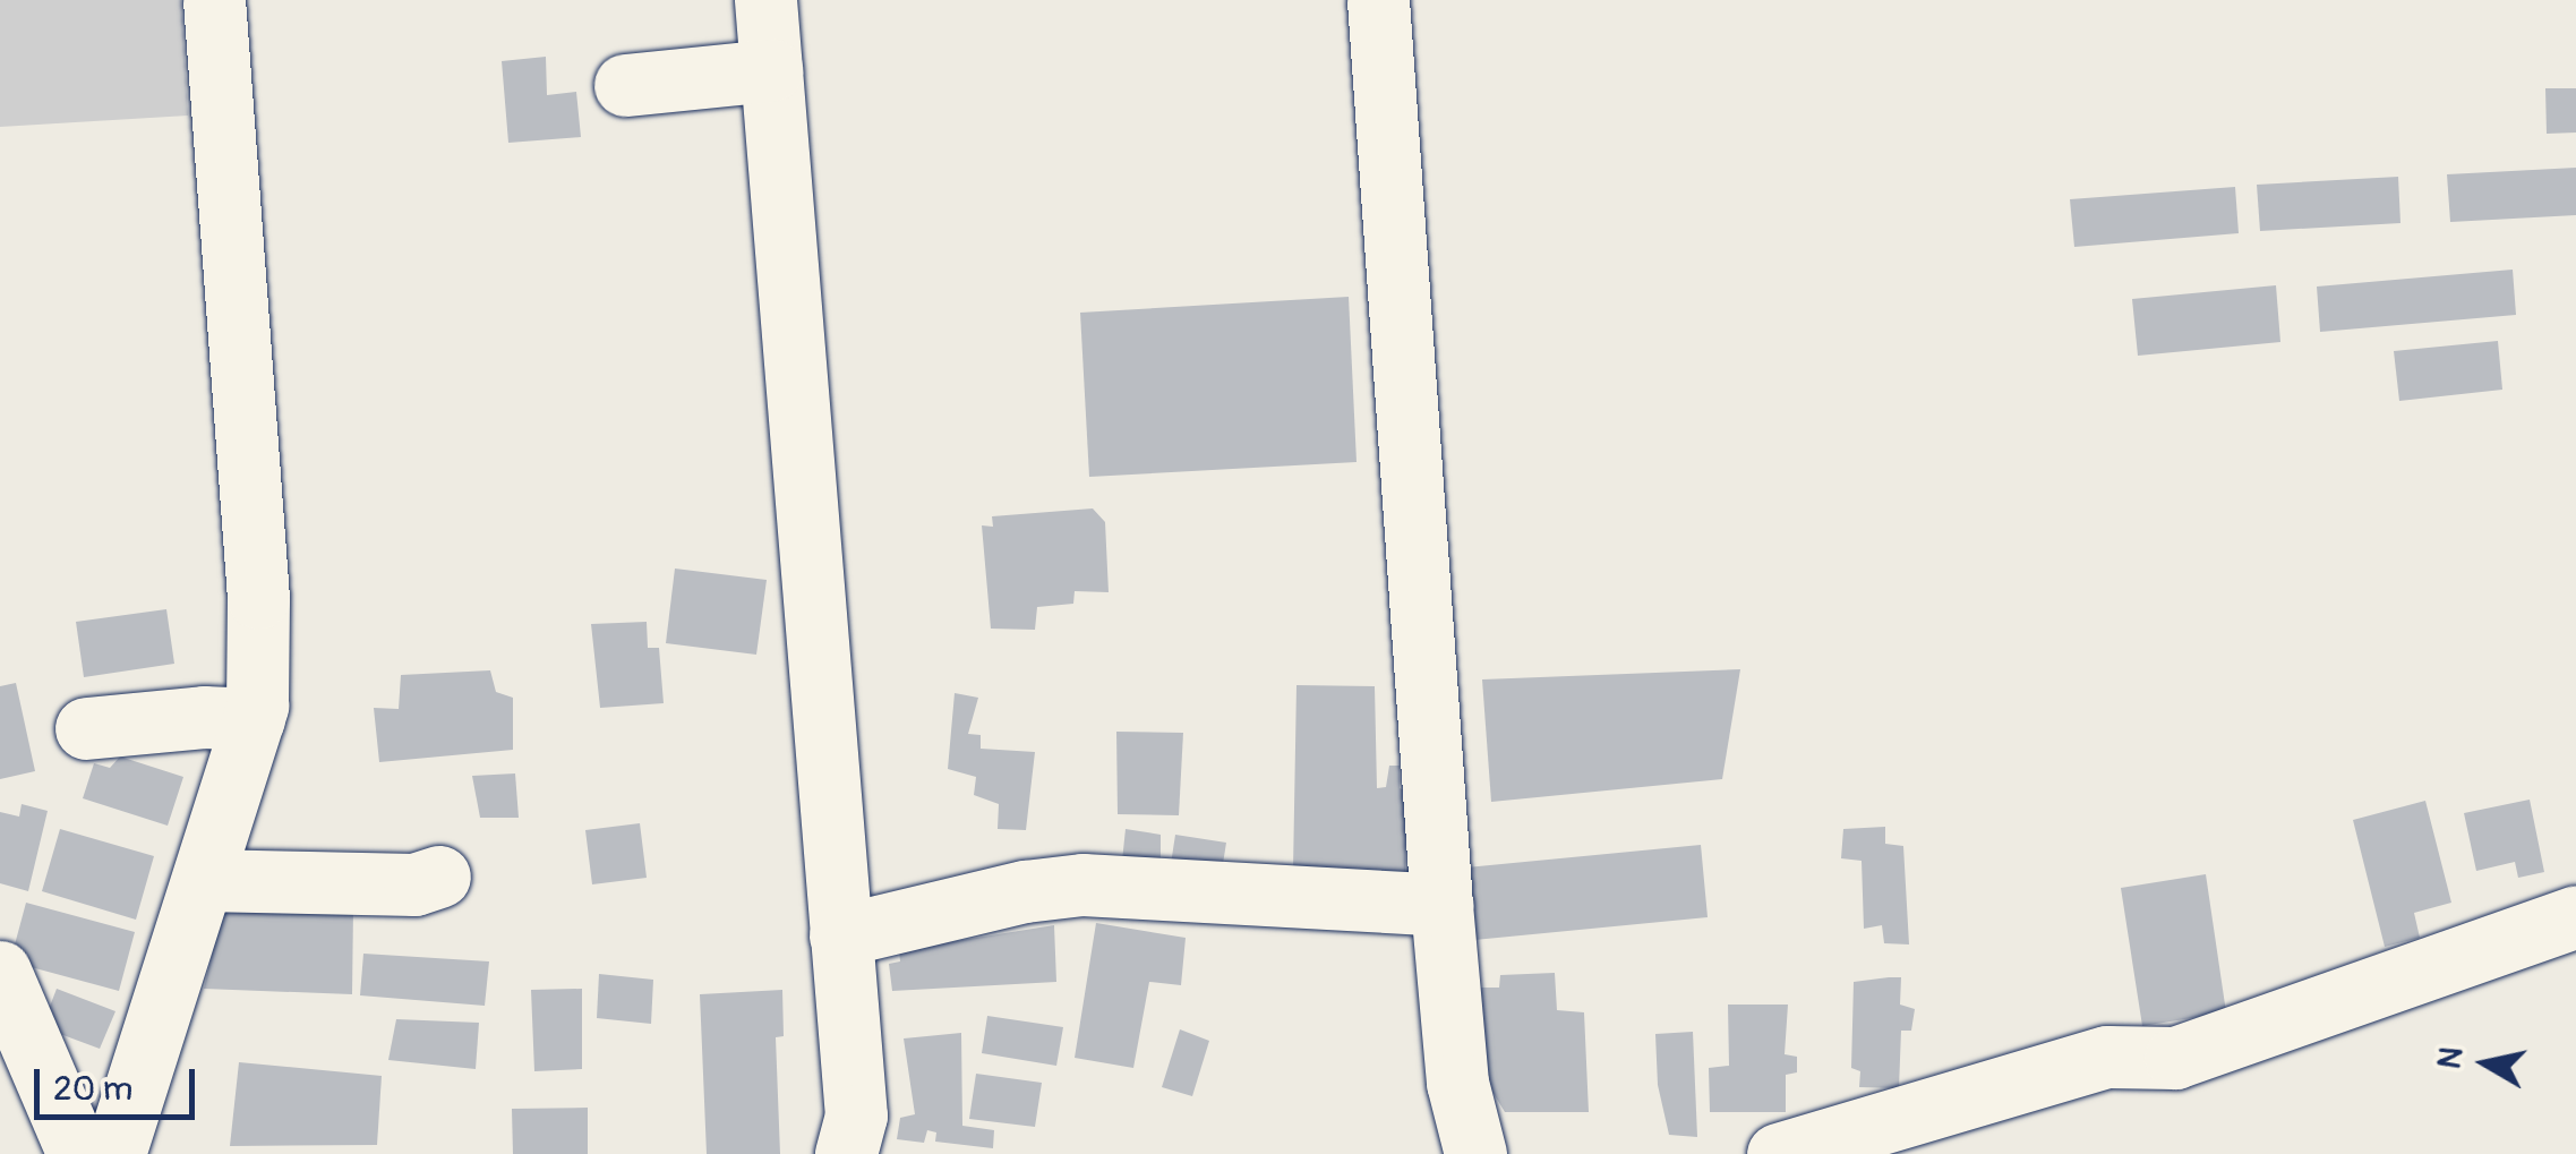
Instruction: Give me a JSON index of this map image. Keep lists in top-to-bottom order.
{
  "scale_bar": "20 m",
  "north": "left"
}
